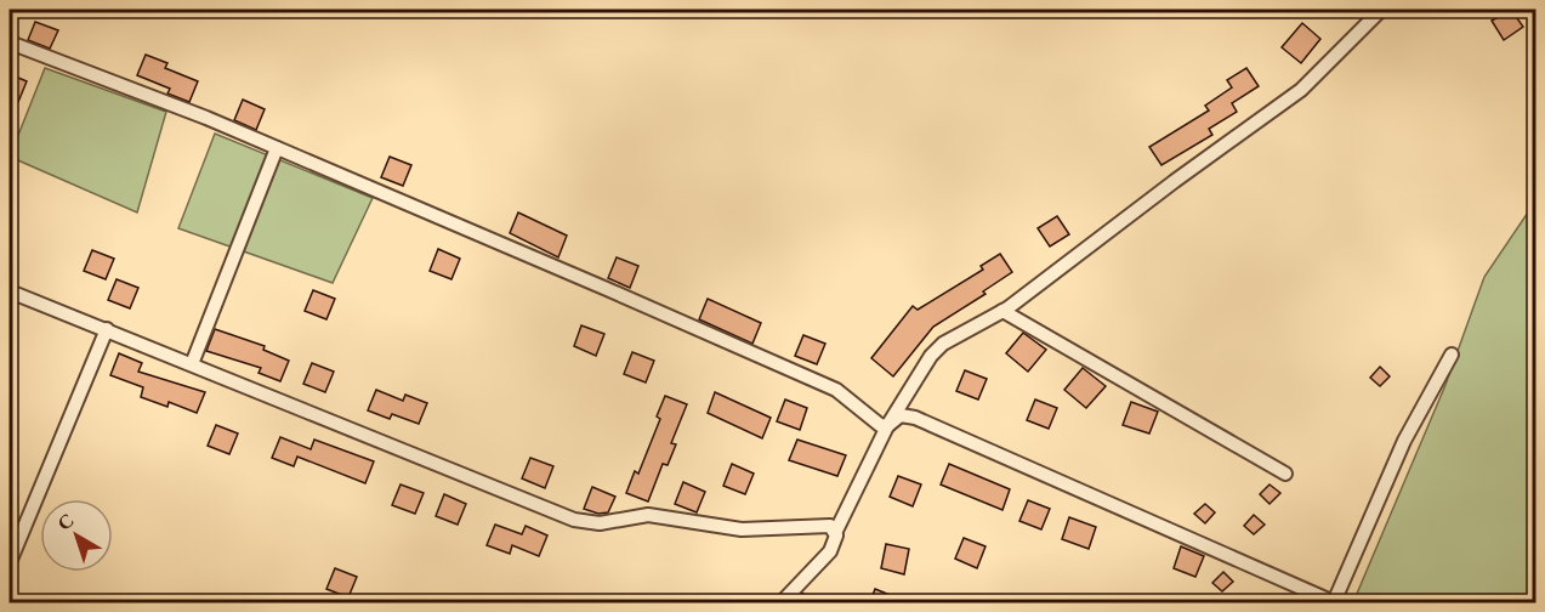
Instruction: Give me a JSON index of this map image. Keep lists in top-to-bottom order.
{
  "north": "top left"
}
